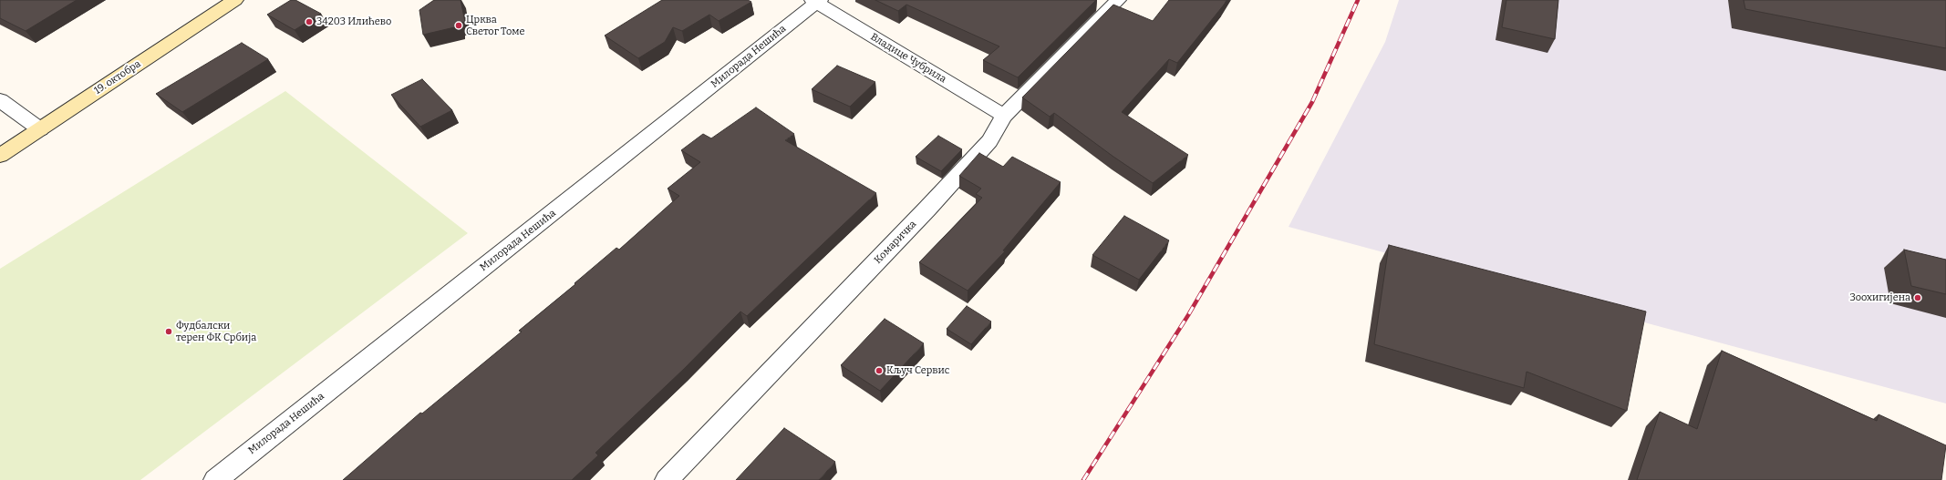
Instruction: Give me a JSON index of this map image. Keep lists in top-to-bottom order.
{
  "streets": {
    "street": [
      "Милорада Нешића",
      "Владице Чубрила",
      "19. октобра",
      "Комаричка"
    ]
  },
  "crossings": [
    ["Милорада Нешића", "Владице Чубрила"],
    ["Владице Чубрила", "Комаричка"]
  ],
  "places": [
    "34203 Илићево",
    "Црква Светог Томе",
    "Зоохигијена",
    "Фудбалски терен ФК Србија",
    "Кључ Сервис"
  ]
}
